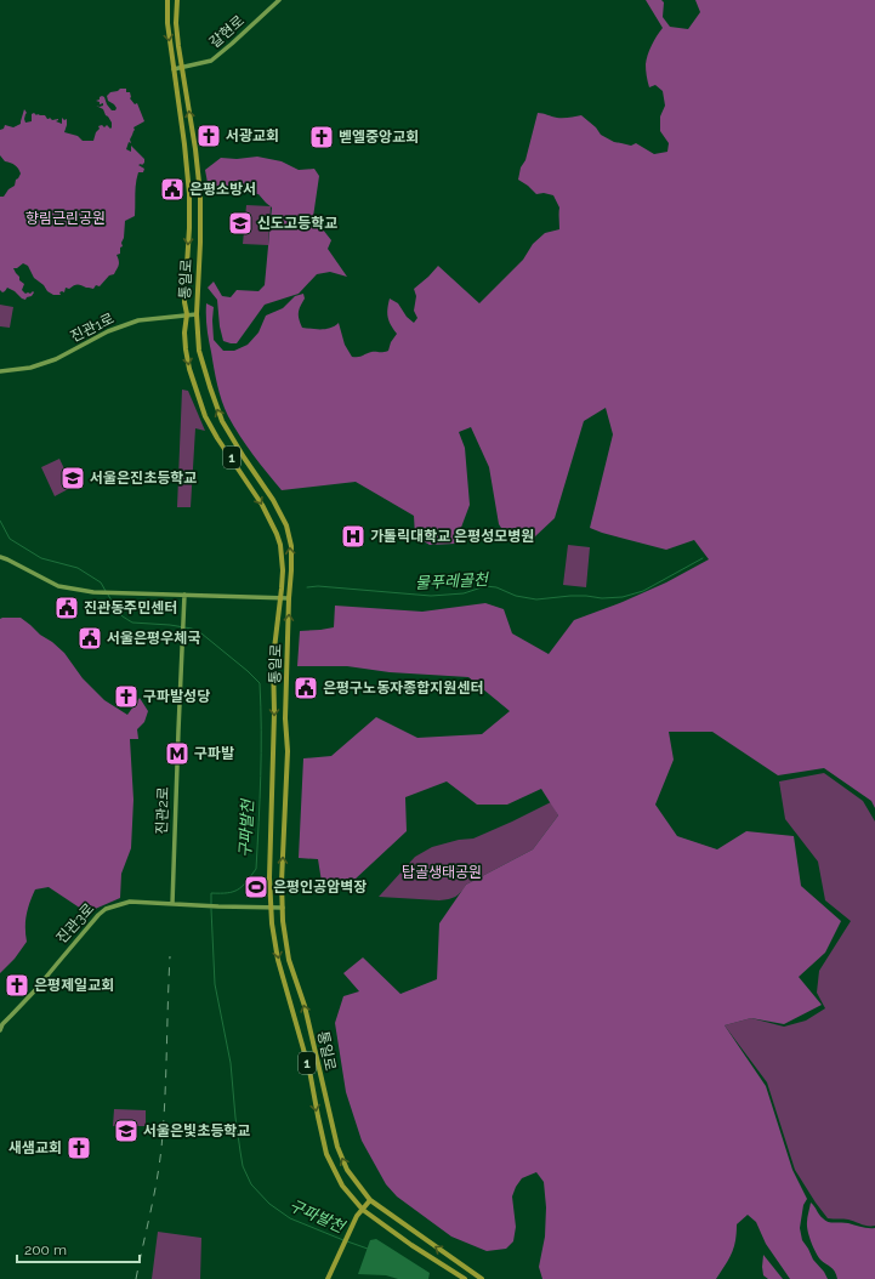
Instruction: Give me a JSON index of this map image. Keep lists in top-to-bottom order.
{
  "streets": {
    "main road": ["통일로", "1"],
    "street": [
      "갈현로",
      "진관1로",
      "진관2로",
      "진관3로"
    ]
  },
  "crossings": [
    ["갈현로", "통일로"],
    ["통일로", "진관1로"],
    ["통일로", "진관3로"],
    ["진관2로", "진관3로"]
  ],
  "water": ["물푸레골천", "구파발천"],
  "parks": ["향림근린공원", "탑골생태공원"],
  "places": {
    "church": [
      "서광교회",
      "벧엘중앙교회",
      "구파발성당",
      "은평제일교회",
      "새샘교회"
    ],
    "public building": [
      "은평소방서",
      "진관동주민센터",
      "서울은평우체국",
      "은평구노동자종합지원센터"
    ],
    "school or university": ["신도고등학교", "서울은진초등학교", "서울은빛초등학교"],
    "hospital": ["가톨릭대학교 은평성모병원"],
    "metro station": ["구파발"],
    "sports": ["은평인공암벽장"]
  },
  "scale_bar": "200 m"
}
